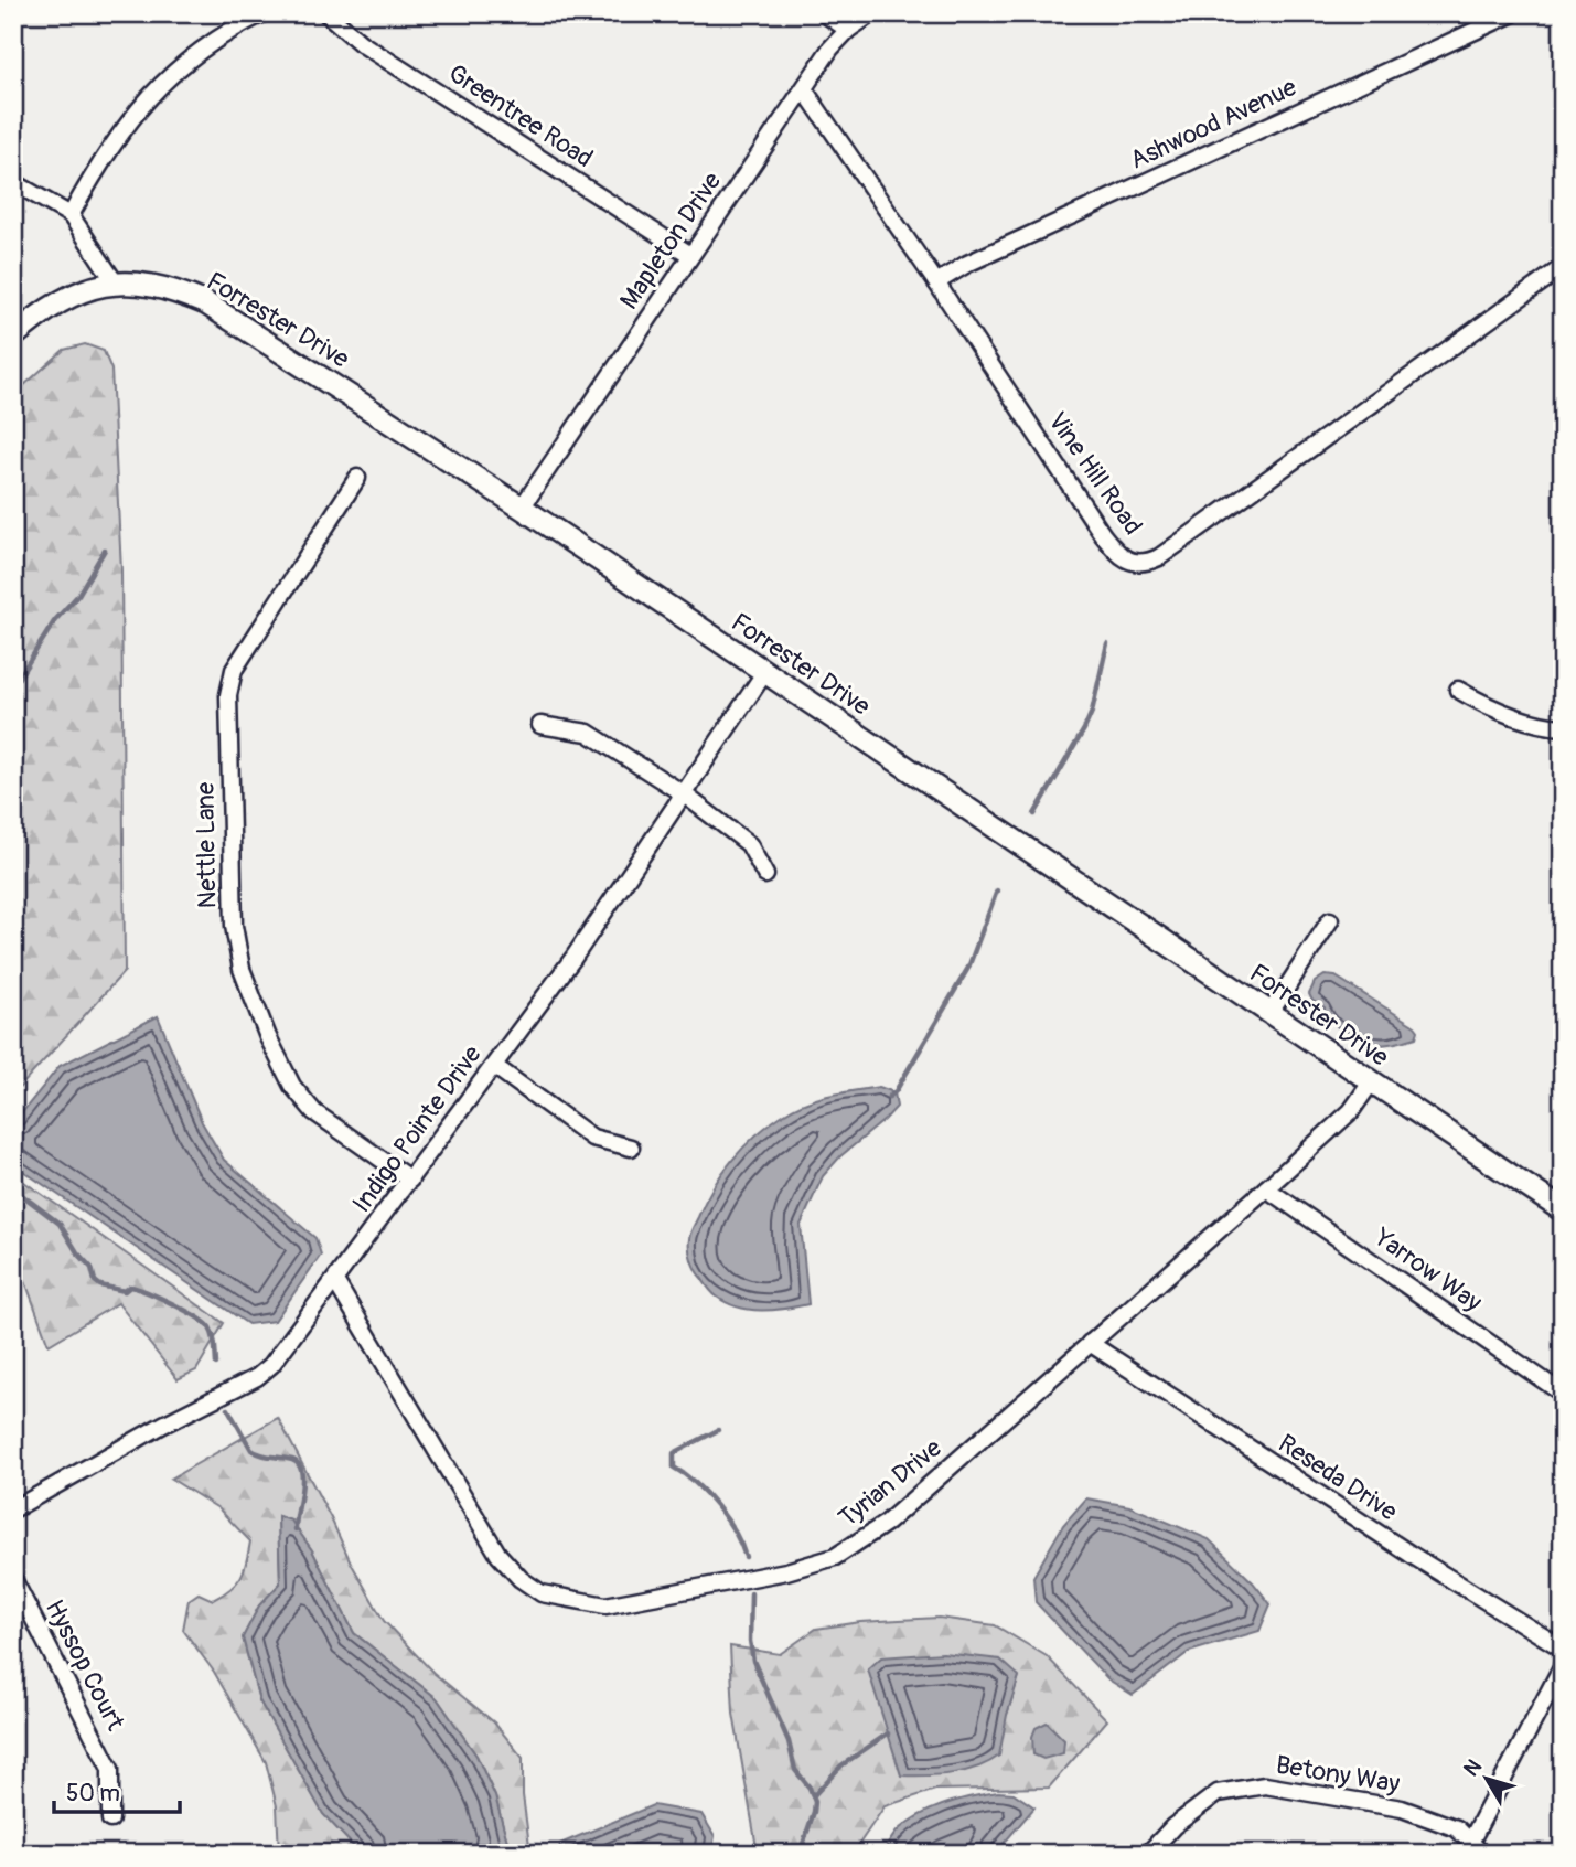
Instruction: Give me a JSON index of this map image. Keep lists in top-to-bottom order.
{
  "streets": {
    "street": [
      "Greentree Road",
      "Ashwood Avenue",
      "Mapleton Drive",
      "Forrester Drive",
      "Vine Hill Road",
      "Nettle Lane",
      "Indigo Pointe Drive",
      "Yarrow Way",
      "Reseda Drive",
      "Tyrian Drive",
      "Hyssop Court",
      "Betony Way"
    ]
  },
  "crossings": [
    ["Greentree Road", "Mapleton Drive"],
    ["Ashwood Avenue", "Vine Hill Road"],
    ["Mapleton Drive", "Forrester Drive"],
    ["Mapleton Drive", "Vine Hill Road"],
    ["Forrester Drive", "Indigo Pointe Drive"],
    ["Forrester Drive", "Tyrian Drive"],
    ["Nettle Lane", "Indigo Pointe Drive"],
    ["Indigo Pointe Drive", "Tyrian Drive"],
    ["Yarrow Way", "Tyrian Drive"],
    ["Reseda Drive", "Tyrian Drive"]
  ],
  "scale_bar": "50 m",
  "north": "top left"
}
